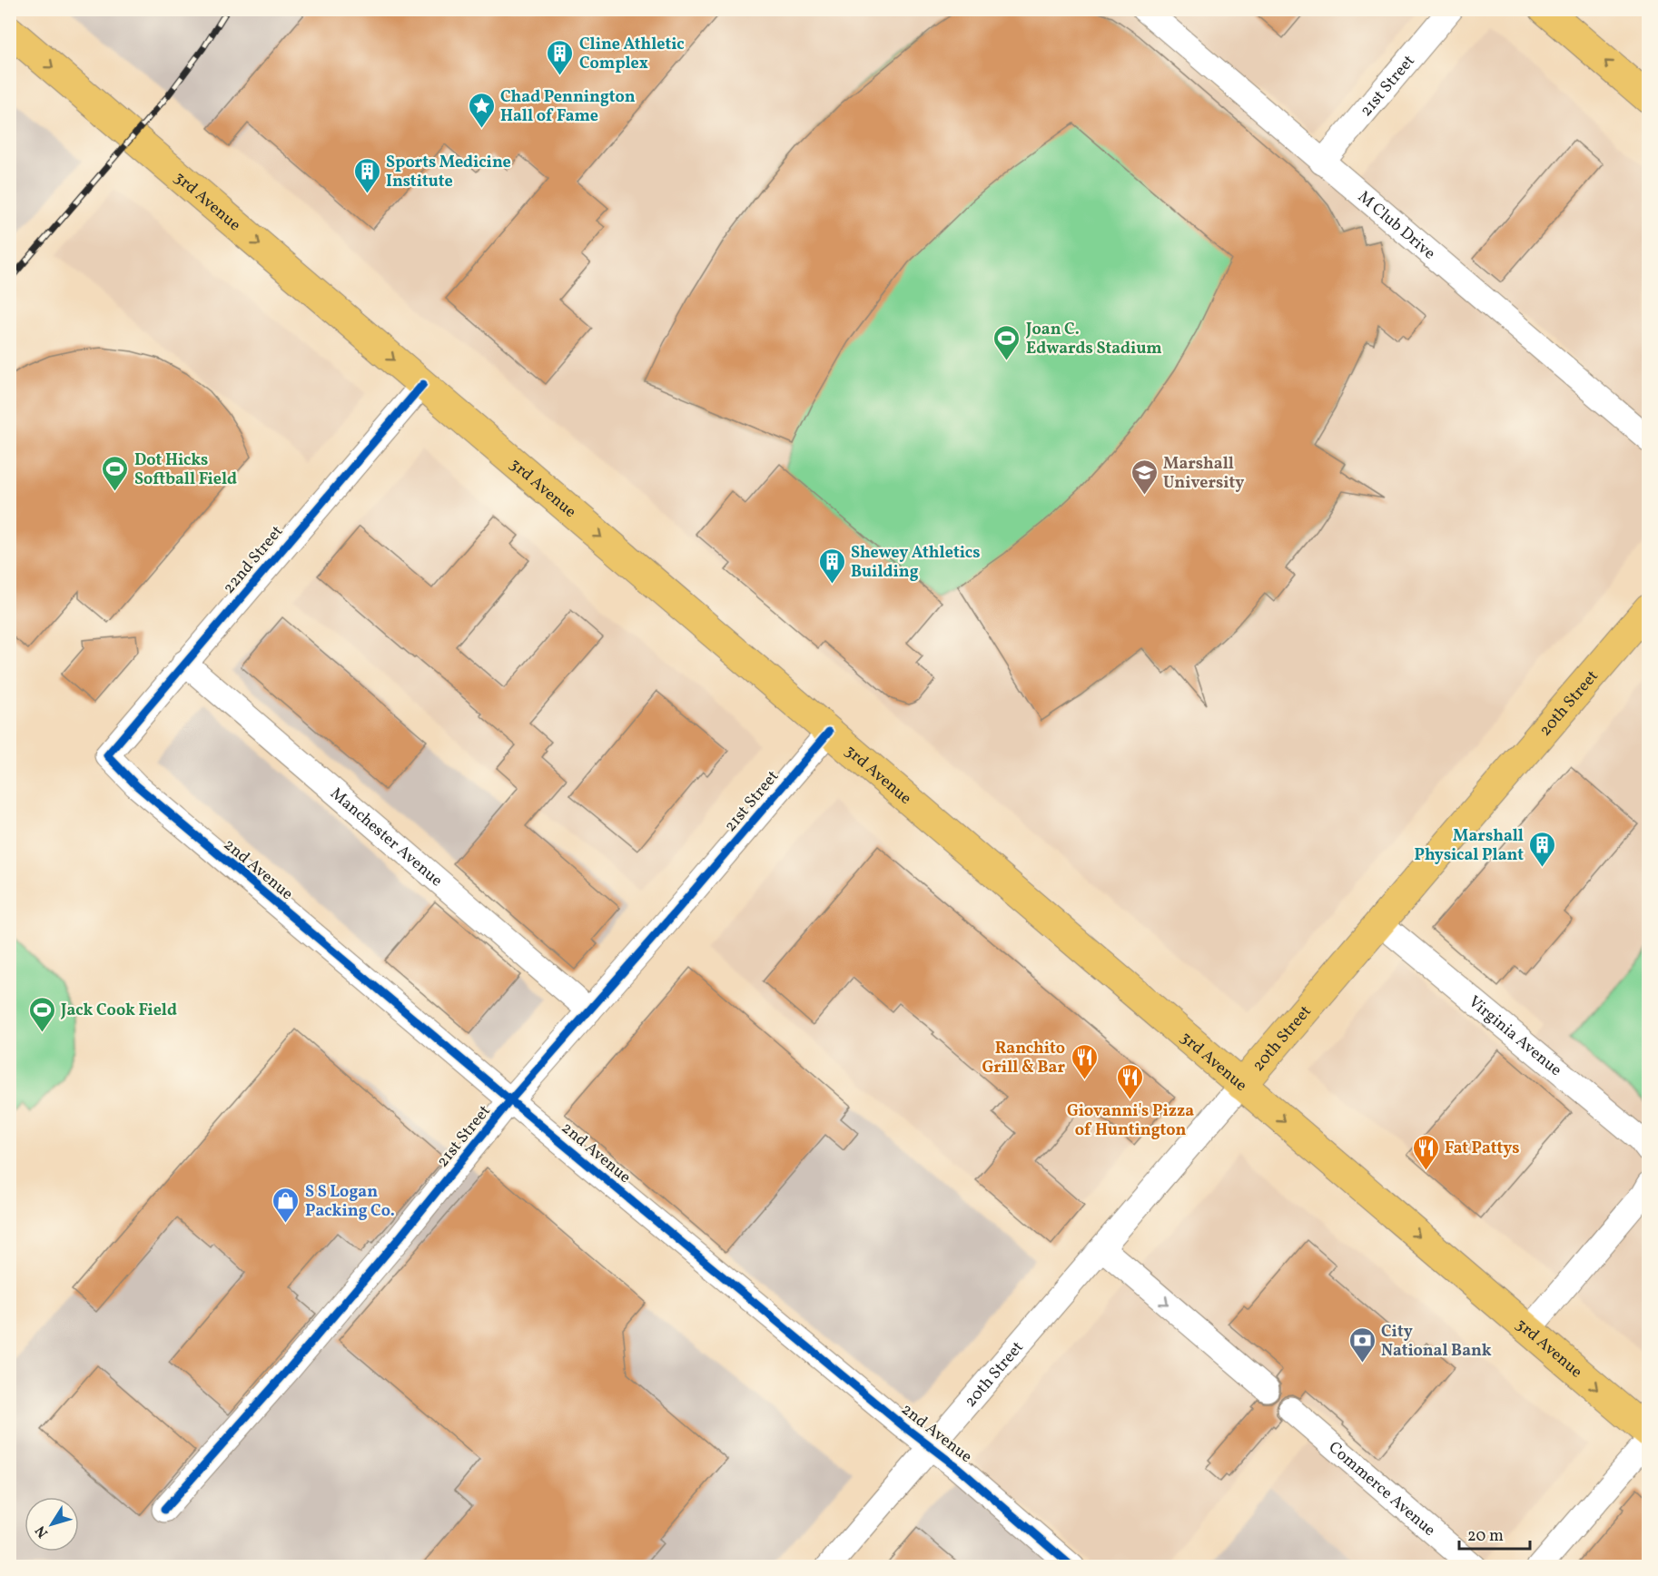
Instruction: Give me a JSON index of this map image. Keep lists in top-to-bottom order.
{
  "streets": {
    "main road": ["3rd Avenue", "20th Street"],
    "street": [
      "21st Street",
      "M Club Drive",
      "22nd Street",
      "Manchester Avenue",
      "2nd Avenue",
      "Virginia Avenue",
      "Commerce Avenue"
    ]
  },
  "crossings": [
    ["21st Street", "3rd Avenue"],
    ["21st Street", "M Club Drive"],
    ["21st Street", "Manchester Avenue"],
    ["21st Street", "2nd Avenue"],
    ["3rd Avenue", "22nd Street"],
    ["3rd Avenue", "20th Street"],
    ["22nd Street", "Manchester Avenue"],
    ["22nd Street", "2nd Avenue"],
    ["20th Street", "2nd Avenue"],
    ["20th Street", "Virginia Avenue"]
  ],
  "one_way": ["3rd Avenue"],
  "places": {
    "building": [
      "Cline Athletic Complex",
      "Sports Medicine Institute",
      "Shewey Athletics Building",
      "Marshall Physical Plant"
    ],
    "place": ["Chad Pennington Hall of Fame"],
    "sports": ["Joan C. Edwards Stadium", "Dot Hicks Softball Field", "Jack Cook Field"],
    "school or university": ["Marshall University"],
    "restaurant": ["Ranchito Grill & Bar", "Giovanni's Pizza of Huntington", "Fat Pattys"],
    "shop": ["S S Logan Packing Co."],
    "bank": ["City National Bank"]
  },
  "scale_bar": "20 m",
  "north": "bottom left"
}
